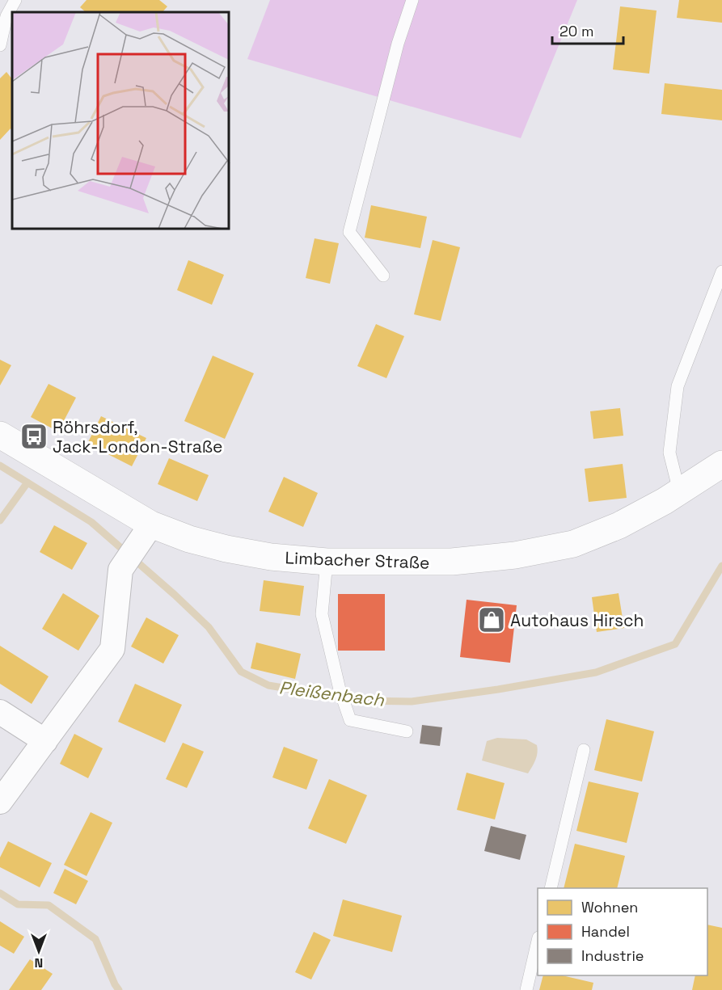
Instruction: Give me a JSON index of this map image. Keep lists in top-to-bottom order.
{
  "streets": {
    "street": ["Limbacher Straße"]
  },
  "water": ["Pleißenbach"],
  "places": {
    "bus stop": ["Röhrsdorf, Jack-London-Straße"],
    "shop": ["Autohaus Hirsch"]
  },
  "legend": ["Wohnen", "Handel", "Industrie"],
  "scale_bar": "20 m",
  "north": "bottom"
}
